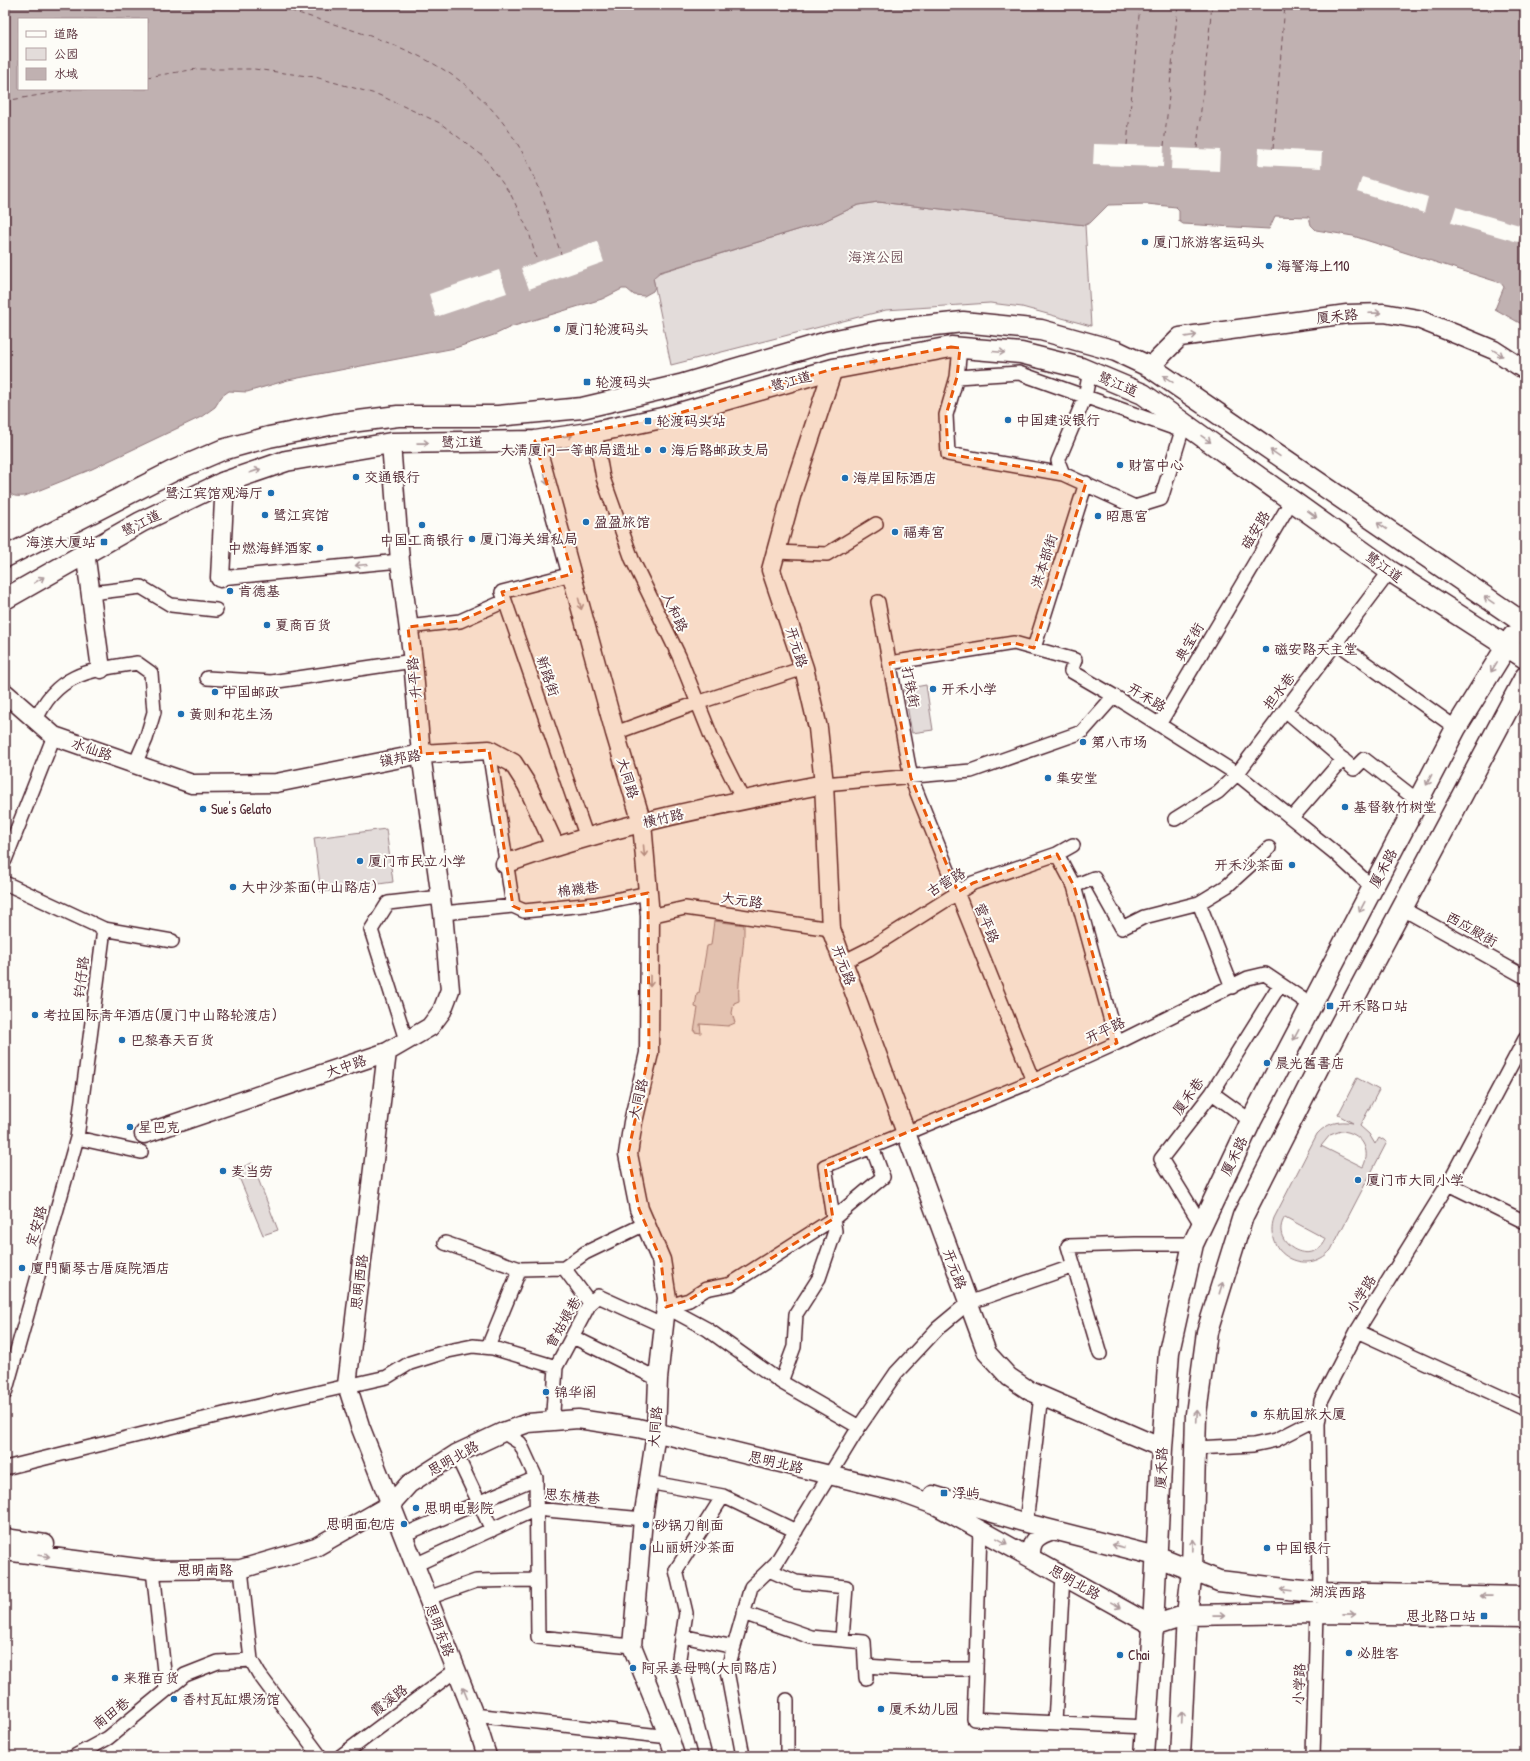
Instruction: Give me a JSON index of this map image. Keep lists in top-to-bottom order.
{
  "streets": {
    "main road": ["厦禾路", "鹭江道", "湖滨西路"],
    "street": [
      "磁安路",
      "洪本部街",
      "人和路",
      "典宝街",
      "开元路",
      "新路街",
      "升平路",
      "打铁街",
      "担水巷",
      "开禾路",
      "水仙路",
      "镇邦路",
      "大同路",
      "横竹路",
      "古营路",
      "棉襪巷",
      "大元路",
      "营平路",
      "西应殿街",
      "钓仔路",
      "开平路",
      "大中路",
      "厦禾巷",
      "定安路",
      "思明西路",
      "小学路",
      "曾姑娘巷",
      "思明北路",
      "思东横巷",
      "思明南路",
      "思明东路",
      "霞溪路",
      "南田巷"
    ]
  },
  "crossings": [
    ["厦禾路", "鹭江道"],
    ["厦禾路", "开元路"],
    ["厦禾路", "开禾路"],
    ["厦禾路", "开平路"],
    ["厦禾路", "厦禾巷"],
    ["厦禾路", "思明北路"],
    ["厦禾路", "湖滨西路"],
    ["鹭江道", "磁安路"],
    ["鹭江道", "人和路"],
    ["鹭江道", "开元路"],
    ["鹭江道", "升平路"],
    ["鹭江道", "担水巷"],
    ["鹭江道", "大同路"],
    ["磁安路", "典宝街"],
    ["人和路", "横竹路"],
    ["典宝街", "开禾路"],
    ["开元路", "开禾路"],
    ["开元路", "横竹路"],
    ["开元路", "古营路"],
    ["开元路", "大元路"],
    ["开元路", "开平路"],
    ["新路街", "横竹路"],
    ["升平路", "镇邦路"],
    ["升平路", "棉襪巷"],
    ["升平路", "大中路"],
    ["打铁街", "开禾路"],
    ["打铁街", "营平路"],
    ["担水巷", "开禾路"],
    ["开禾路", "横竹路"],
    ["开禾路", "营平路"],
    ["水仙路", "镇邦路"],
    ["大同路", "横竹路"],
    ["大同路", "棉襪巷"],
    ["大同路", "大元路"],
    ["大同路", "曾姑娘巷"],
    ["大同路", "思明北路"],
    ["大同路", "思东横巷"],
    ["古营路", "营平路"],
    ["棉襪巷", "大中路"],
    ["营平路", "开平路"],
    ["钓仔路", "定安路"],
    ["开平路", "厦禾巷"],
    ["大中路", "思明西路"],
    ["思明西路", "思明北路"],
    ["思明西路", "思明南路"],
    ["思明西路", "思明东路"],
    ["小学路", "湖滨西路"],
    ["曾姑娘巷", "思明北路"],
    ["思明北路", "思明南路"],
    ["思明北路", "湖滨西路"],
    ["思明北路", "思明东路"],
    ["思东横巷", "思明东路"],
    ["思明南路", "思明东路"],
    ["思明东路", "霞溪路"]
  ],
  "one_way": ["大同路"],
  "parks": ["海滨公园"],
  "places": {
    "other": [
      "厦门旅游客运码头",
      "海警海上110",
      "厦门轮渡码头",
      "中国建设银行",
      "大清厦门一等邮局遗址",
      "海后路邮政支局",
      "财富中心",
      "交通银行",
      "海岸国际酒店",
      "鹭江宾馆观海厅",
      "鹭江宾馆",
      "昭惠宫",
      "盈盈旅馆",
      "中国工商银行",
      "福寿宫",
      "厦门海关缉私局",
      "中燃海鲜酒家",
      "肯德基",
      "夏商百货",
      "磁安路天主堂",
      "开禾小学",
      "中国邮政",
      "黄则和花生汤",
      "第八市场",
      "集安堂",
      "基督教竹树堂",
      "Sue's Gelato",
      "厦门市民立小学",
      "开禾沙茶面",
      "大中沙茶面(中山路店)",
      "考拉国际青年酒店(厦门中山路轮渡店)",
      "巴黎春天百货",
      "晨光舊書店",
      "星巴克",
      "麦当劳",
      "厦门市大同小学",
      "廈門蘭琴古厝庭院酒店",
      "锦华阁",
      "东航国旅大厦",
      "思明电影院",
      "思明面包店",
      "砂锅刀削面",
      "山丽妍沙茶面",
      "中国银行",
      "必胜客",
      "Chai",
      "阿呆姜母鸭(大同路店)",
      "来雅百货",
      "香村瓦缸煨汤馆",
      "厦禾幼儿园"
    ],
    "transit": [
      "轮渡码头",
      "轮渡码头站",
      "海滨大厦站",
      "开禾路口站",
      "浮屿",
      "思北路口站"
    ]
  },
  "legend": ["道路", "公园", "水域"]
}
